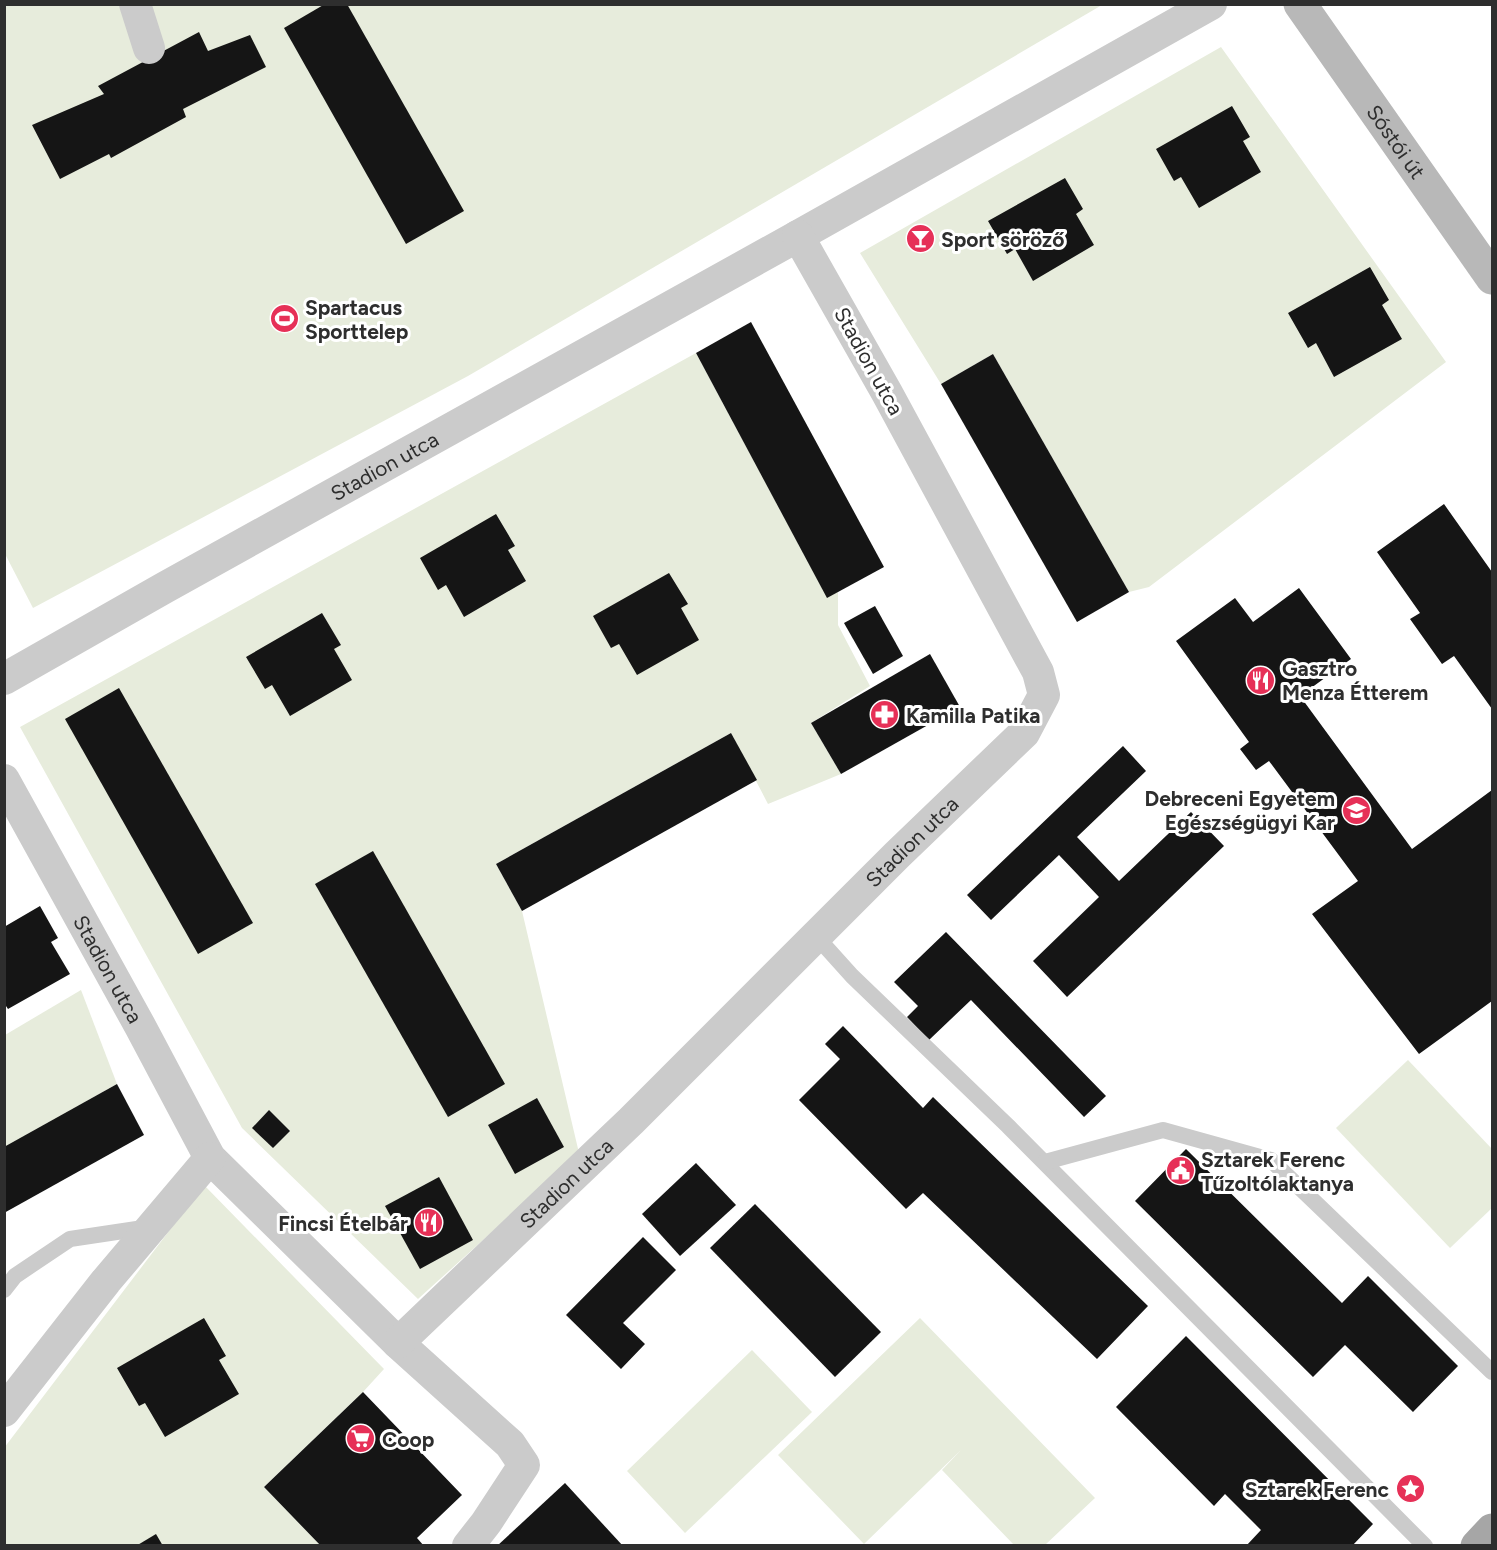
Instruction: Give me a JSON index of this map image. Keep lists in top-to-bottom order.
{
  "streets": {
    "main road": ["Sóstói út"],
    "street": ["Stadion utca"]
  },
  "places": {
    "bar": ["Sport söröző"],
    "sports": ["Spartacus Sporttelep"],
    "restaurant": ["Gasztro Menza Étterem", "Fincsi Ételbár"],
    "pharmacy": ["Kamilla Patika"],
    "school or university": ["Debreceni Egyetem Egészségügyi Kar"],
    "public building": ["Sztarek Ferenc Tűzoltólaktanya"],
    "supermarket": ["Coop"],
    "place": ["Sztarek Ferenc"]
  }
}
